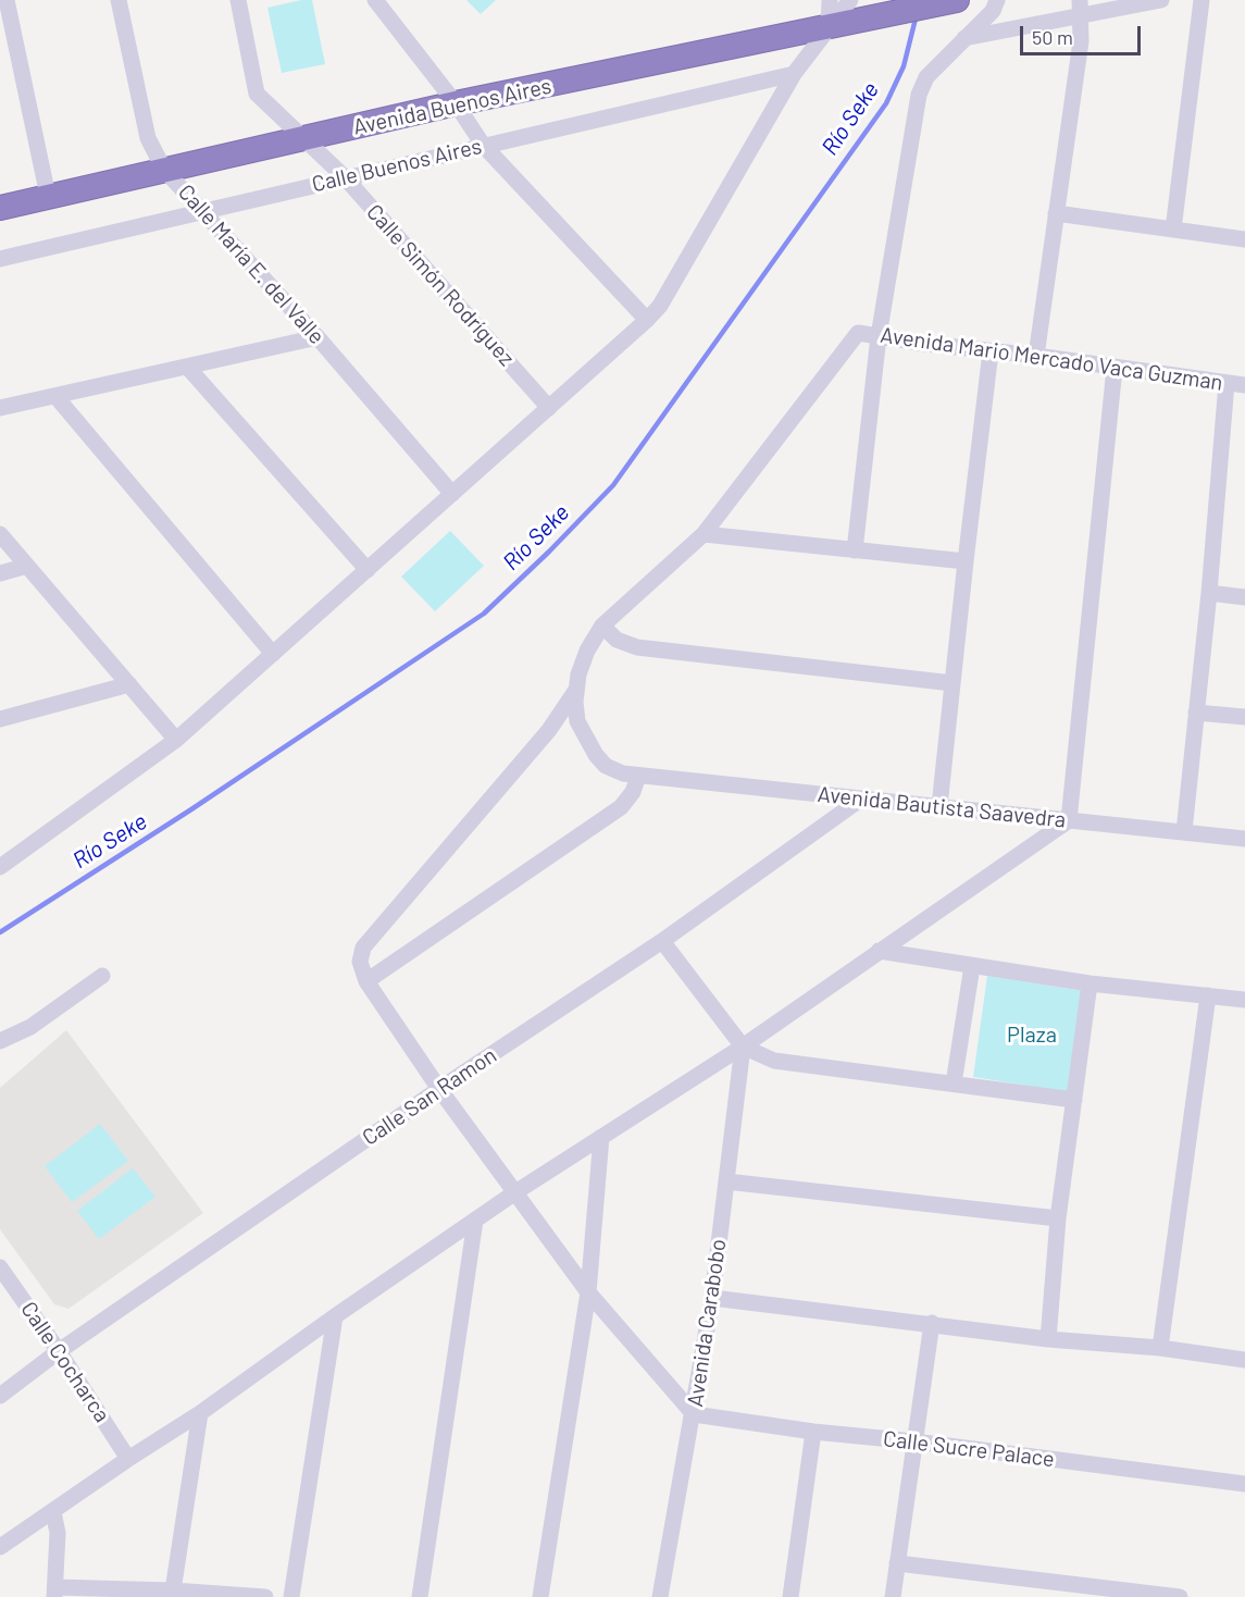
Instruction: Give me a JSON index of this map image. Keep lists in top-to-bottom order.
{
  "streets": {
    "highway": ["Avenida Buenos Aires"],
    "street": [
      "Calle Buenos Aires",
      "Calle María E. del Valle",
      "Calle Simón Rodríguez",
      "Avenida Mario Mercado Vaca Guzman",
      "Avenida Bautista Saavedra",
      "Calle San Ramon",
      "Avenida Carabobo",
      "Calle Cocharca",
      "Calle Sucre Palace"
    ]
  },
  "crossings": [
    ["Avenida Buenos Aires", "Calle María E. del Valle"],
    ["Avenida Buenos Aires", "Calle Simón Rodríguez"],
    ["Calle Buenos Aires", "Calle María E. del Valle"],
    ["Calle Buenos Aires", "Calle Simón Rodríguez"],
    ["Avenida Bautista Saavedra", "Calle San Ramon"],
    ["Calle San Ramon", "Calle Cocharca"],
    ["Avenida Carabobo", "Calle Sucre Palace"]
  ],
  "water": ["Río Seke"],
  "parks": ["Plaza"],
  "scale_bar": "50 m"
}
